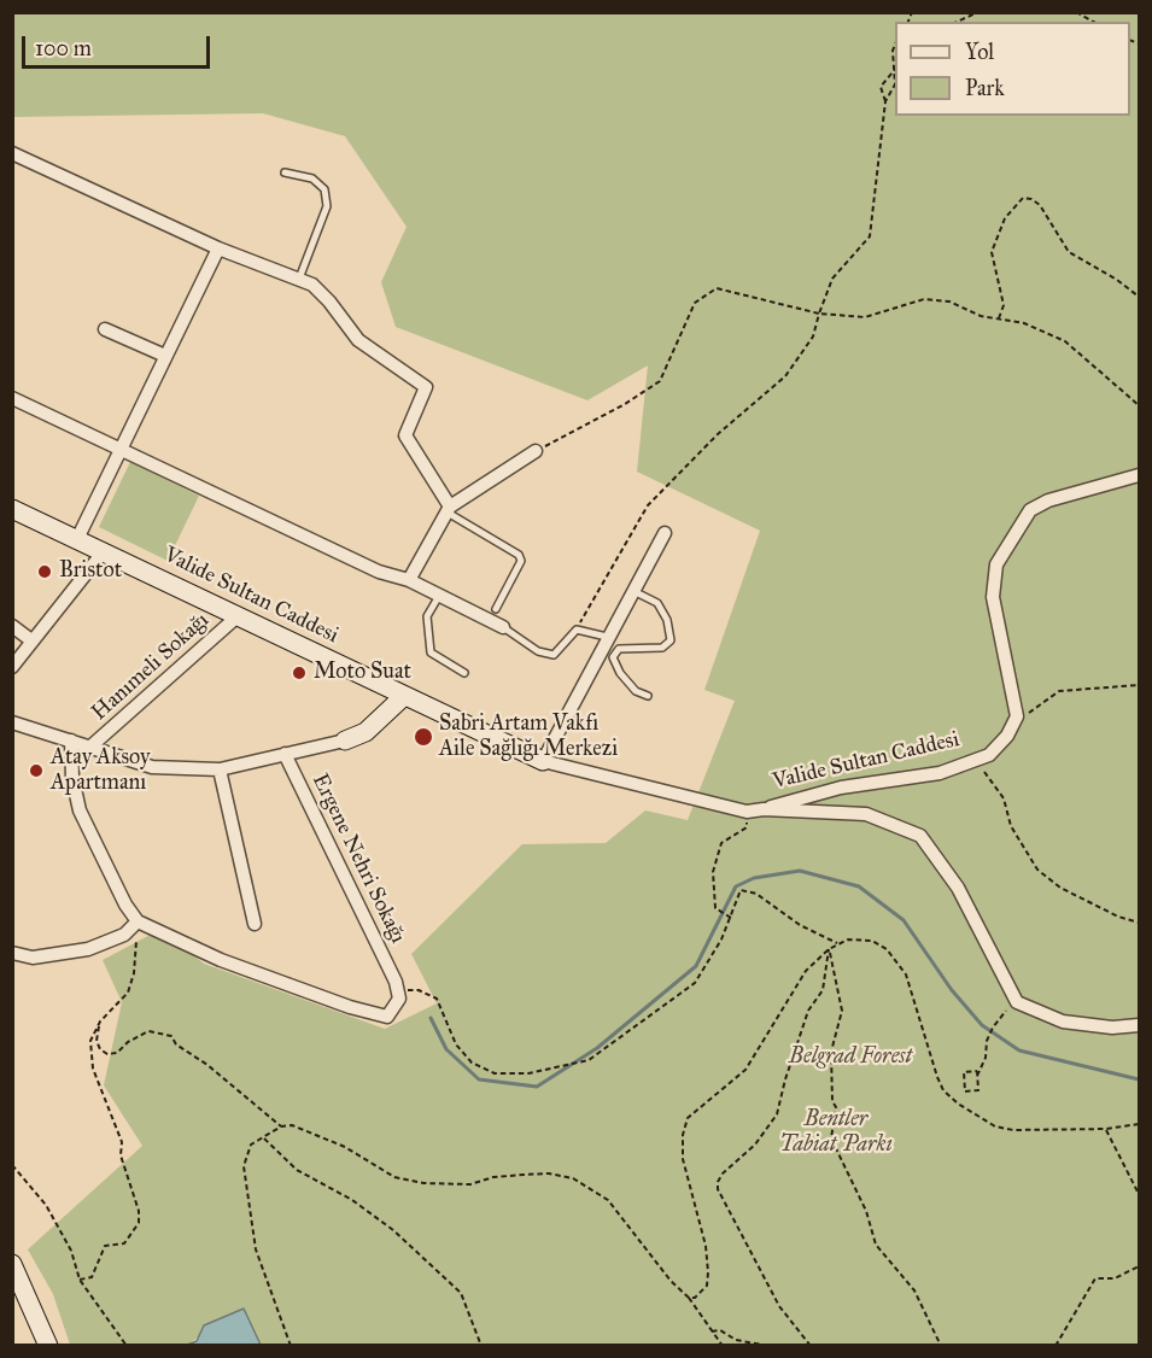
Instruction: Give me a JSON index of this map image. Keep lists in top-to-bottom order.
{
  "streets": {
    "street": ["Valide Sultan Caddesi", "Hanımeli Sokağı", "Ergene Nehri Sokağı"]
  },
  "crossings": [
    ["Valide Sultan Caddesi", "Hanımeli Sokağı"]
  ],
  "parks": ["Belgrad Forest", "Bentler Tabiat Parkı"],
  "places": [
    "Bristot",
    "Moto Suat",
    "Sabri Artam Vakfı Aile Sağlığı Merkezi",
    "Atay Aksoy Apartmanı"
  ],
  "legend": ["Yol", "Park"],
  "scale_bar": "100 m"
}
